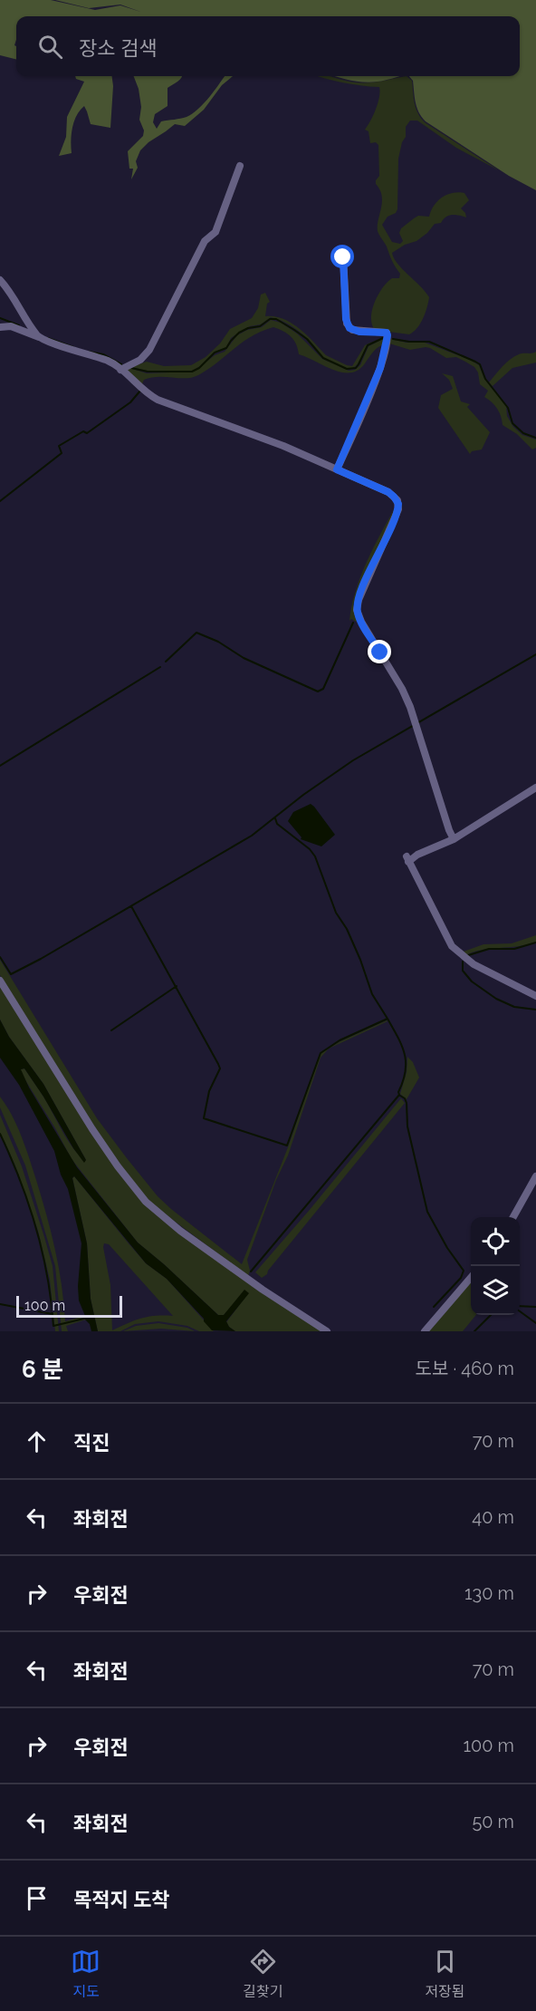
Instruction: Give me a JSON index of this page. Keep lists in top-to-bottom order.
{
  "scale_bar": "100 m",
  "page": {
    "search": "장소 검색",
    "scale": "100 m",
    "heading": ["6 분", "도보 · 460 m"],
    "list": [
      ["직진", "70 m"],
      ["좌회전", "40 m"],
      ["우회전", "130 m"],
      ["좌회전", "70 m"],
      ["우회전", "100 m"],
      ["좌회전", "50 m"],
      "목적지 도착"
    ],
    "nav": ["지도", "길찾기", "저장됨"]
  }
}
